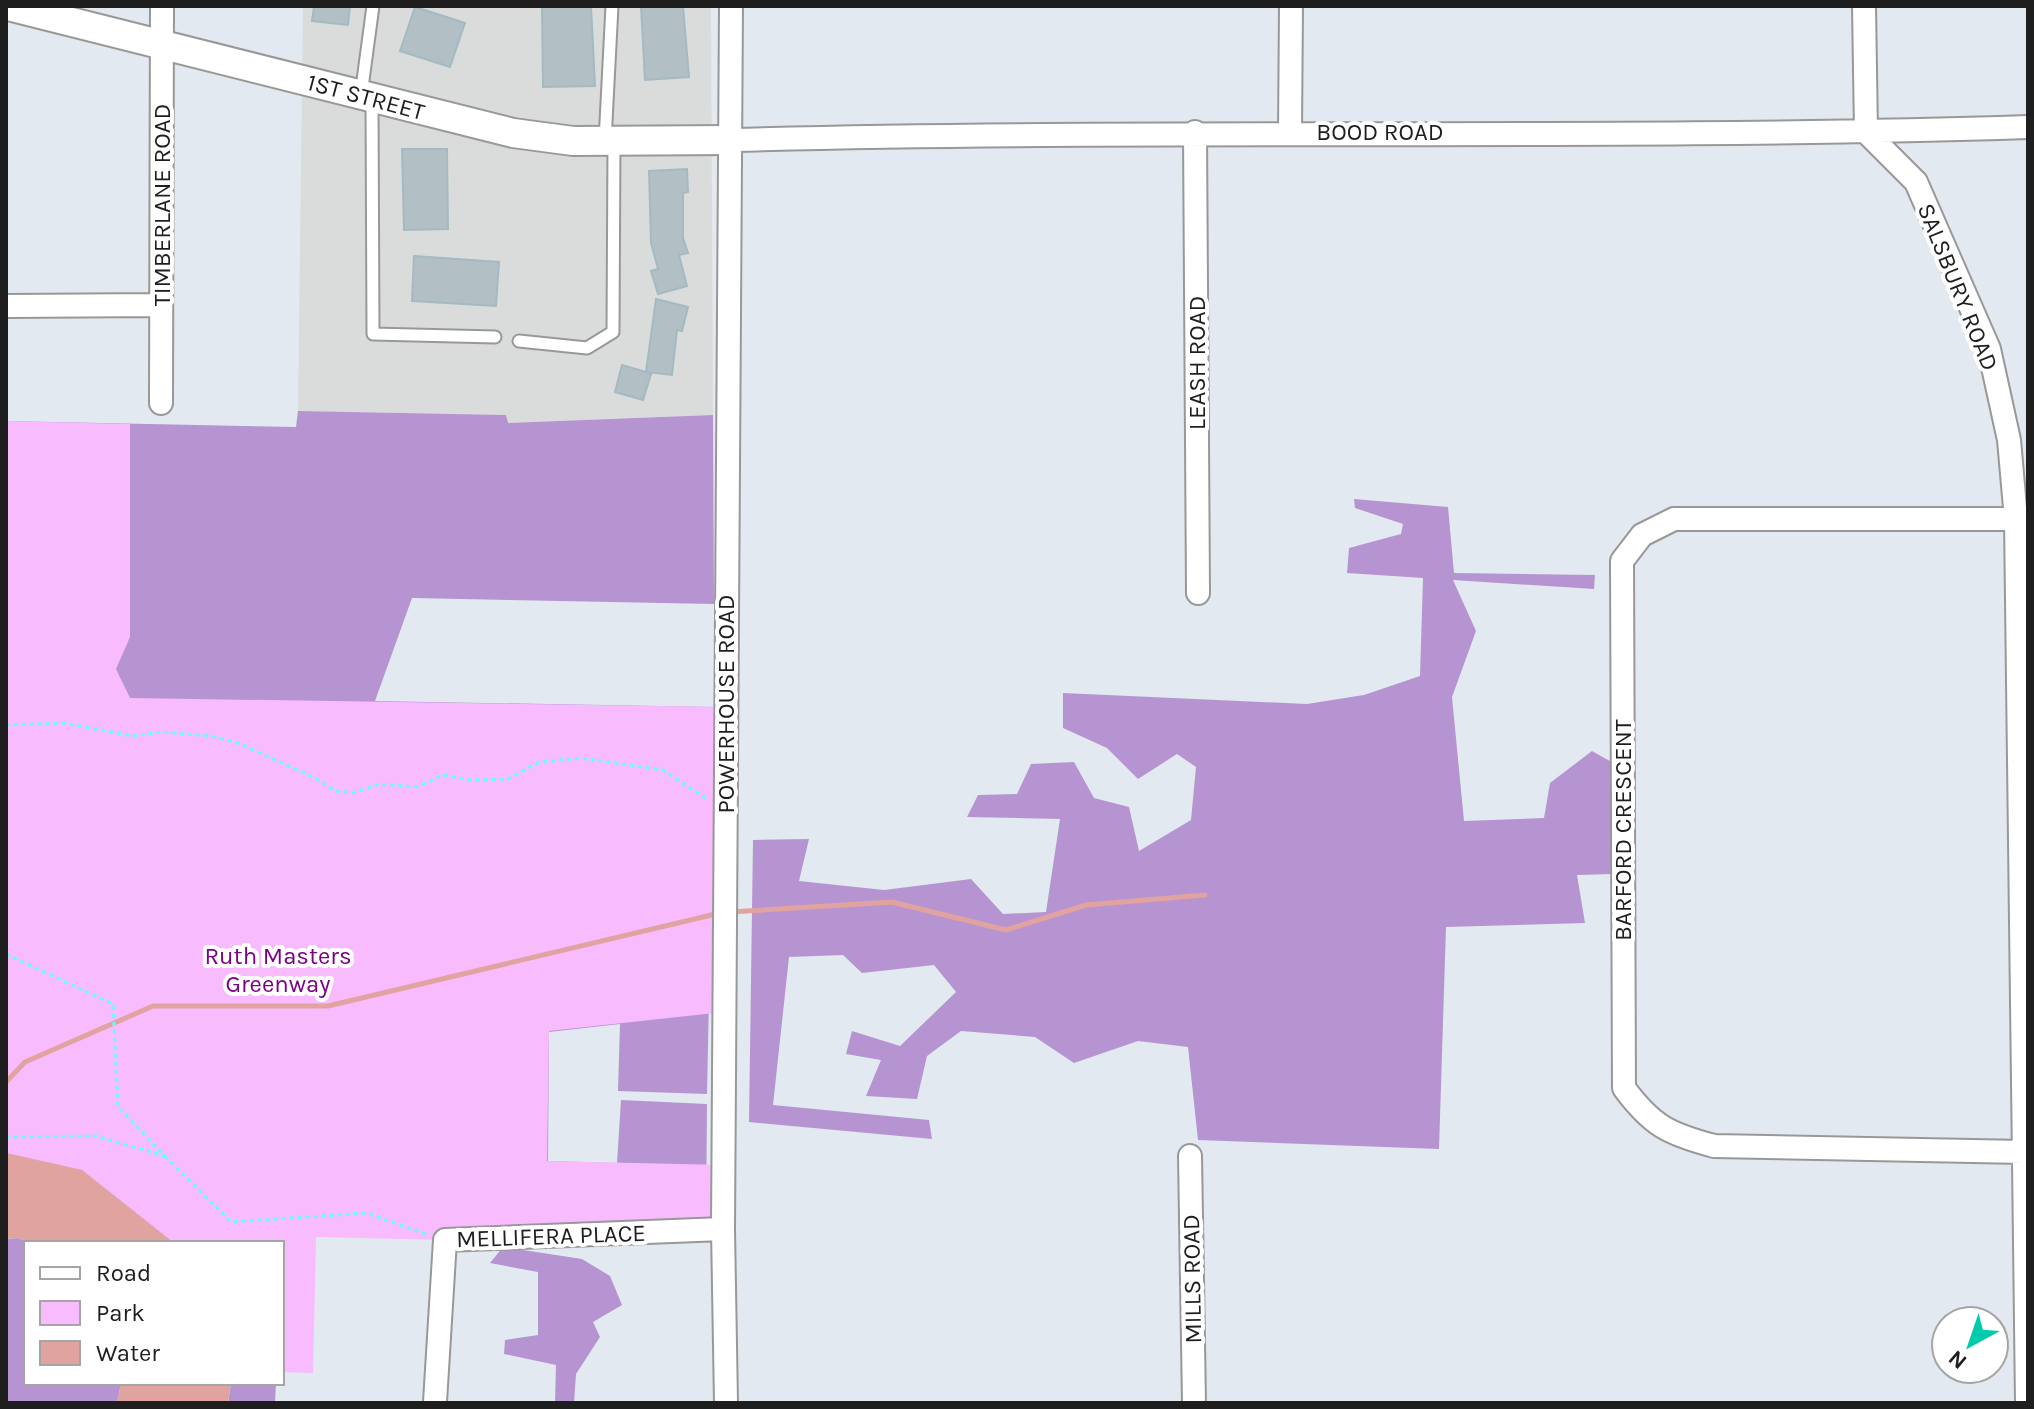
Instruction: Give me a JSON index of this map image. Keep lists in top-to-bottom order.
{
  "streets": {
    "street": [
      "1ST STREET",
      "BOOD ROAD",
      "TIMBERLANE ROAD",
      "SALSBURY ROAD",
      "LEASH ROAD",
      "POWERHOUSE ROAD",
      "BARFORD CRESCENT",
      "MELLIFERA PLACE",
      "MILLS ROAD"
    ]
  },
  "crossings": [
    ["1ST STREET", "BOOD ROAD"],
    ["1ST STREET", "TIMBERLANE ROAD"],
    ["1ST STREET", "POWERHOUSE ROAD"],
    ["BOOD ROAD", "SALSBURY ROAD"],
    ["BOOD ROAD", "LEASH ROAD"],
    ["BOOD ROAD", "POWERHOUSE ROAD"],
    ["SALSBURY ROAD", "BARFORD CRESCENT"],
    ["POWERHOUSE ROAD", "MELLIFERA PLACE"]
  ],
  "parks": ["Ruth Masters Greenway"],
  "legend": ["Road", "Park", "Water"],
  "north": "bottom left"
}
